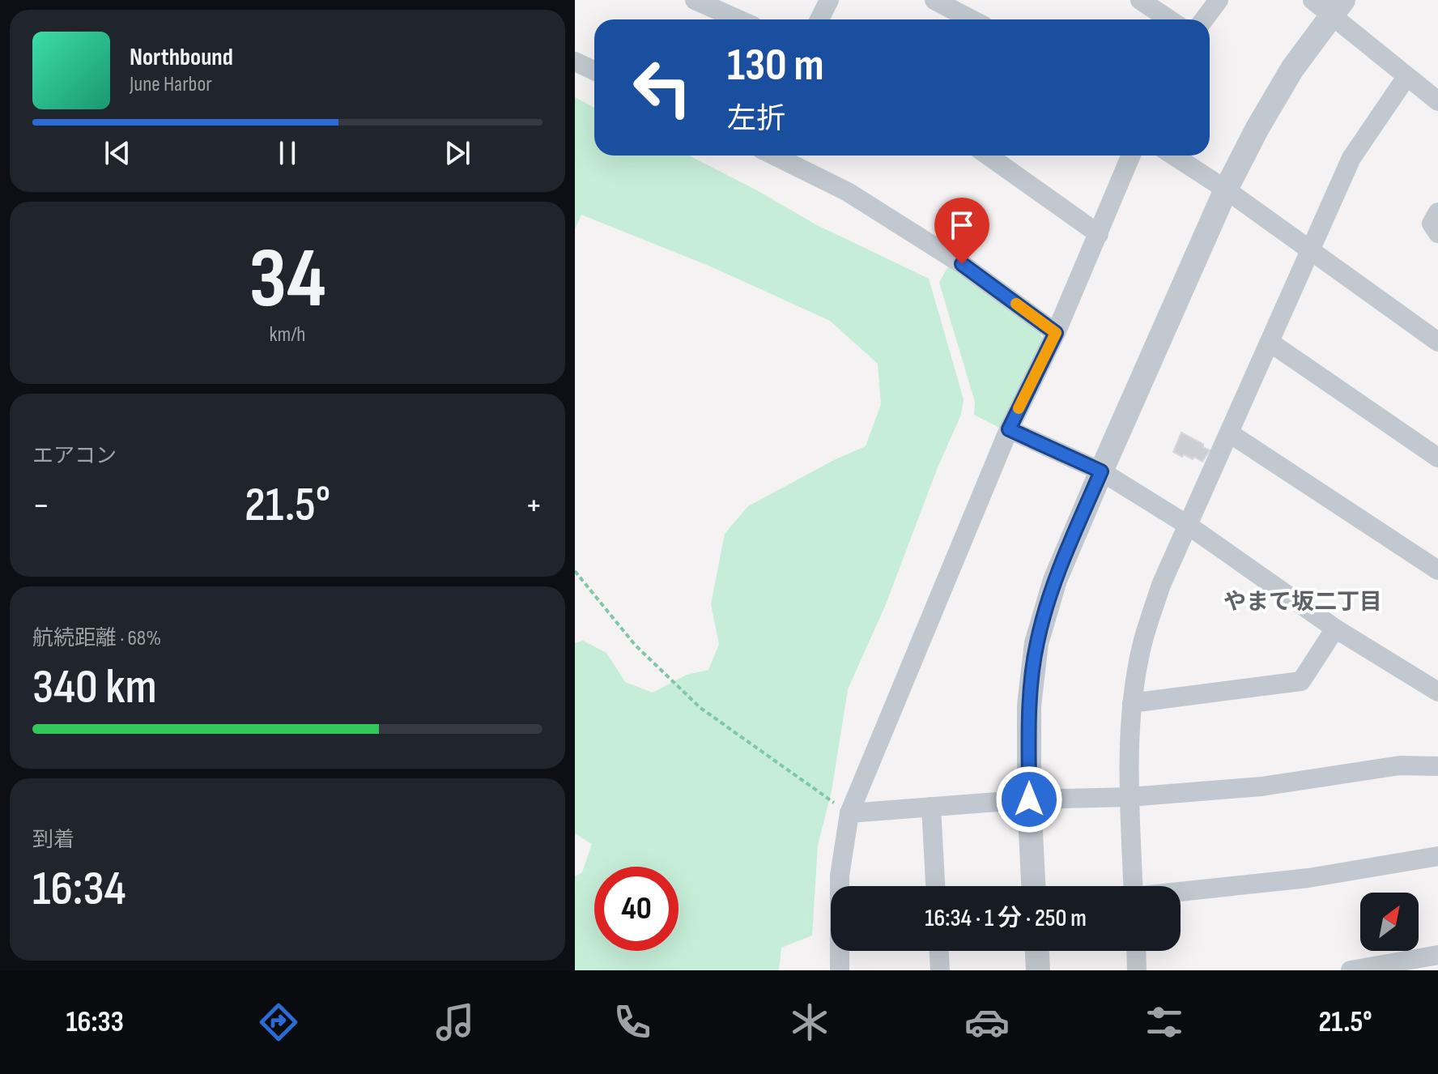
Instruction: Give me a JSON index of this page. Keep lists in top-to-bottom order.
{
  "districts": ["やまて坂二丁目"],
  "north": "top right",
  "page": {
    "turn": ["130 m", "左折"],
    "song": ["Northbound", "June Harbor"],
    "tile": [
      ["34", "km/h"],
      "エアコン",
      ["航続距離 · 68%", "340 km"],
      ["到着", "16:34"]
    ],
    "heat": ["−", "21.5°", "+"],
    "limit": "40",
    "trip": "16:34 · 1 分 · 250 m",
    "tabs": ["16:33", "21.5°"]
  }
}
